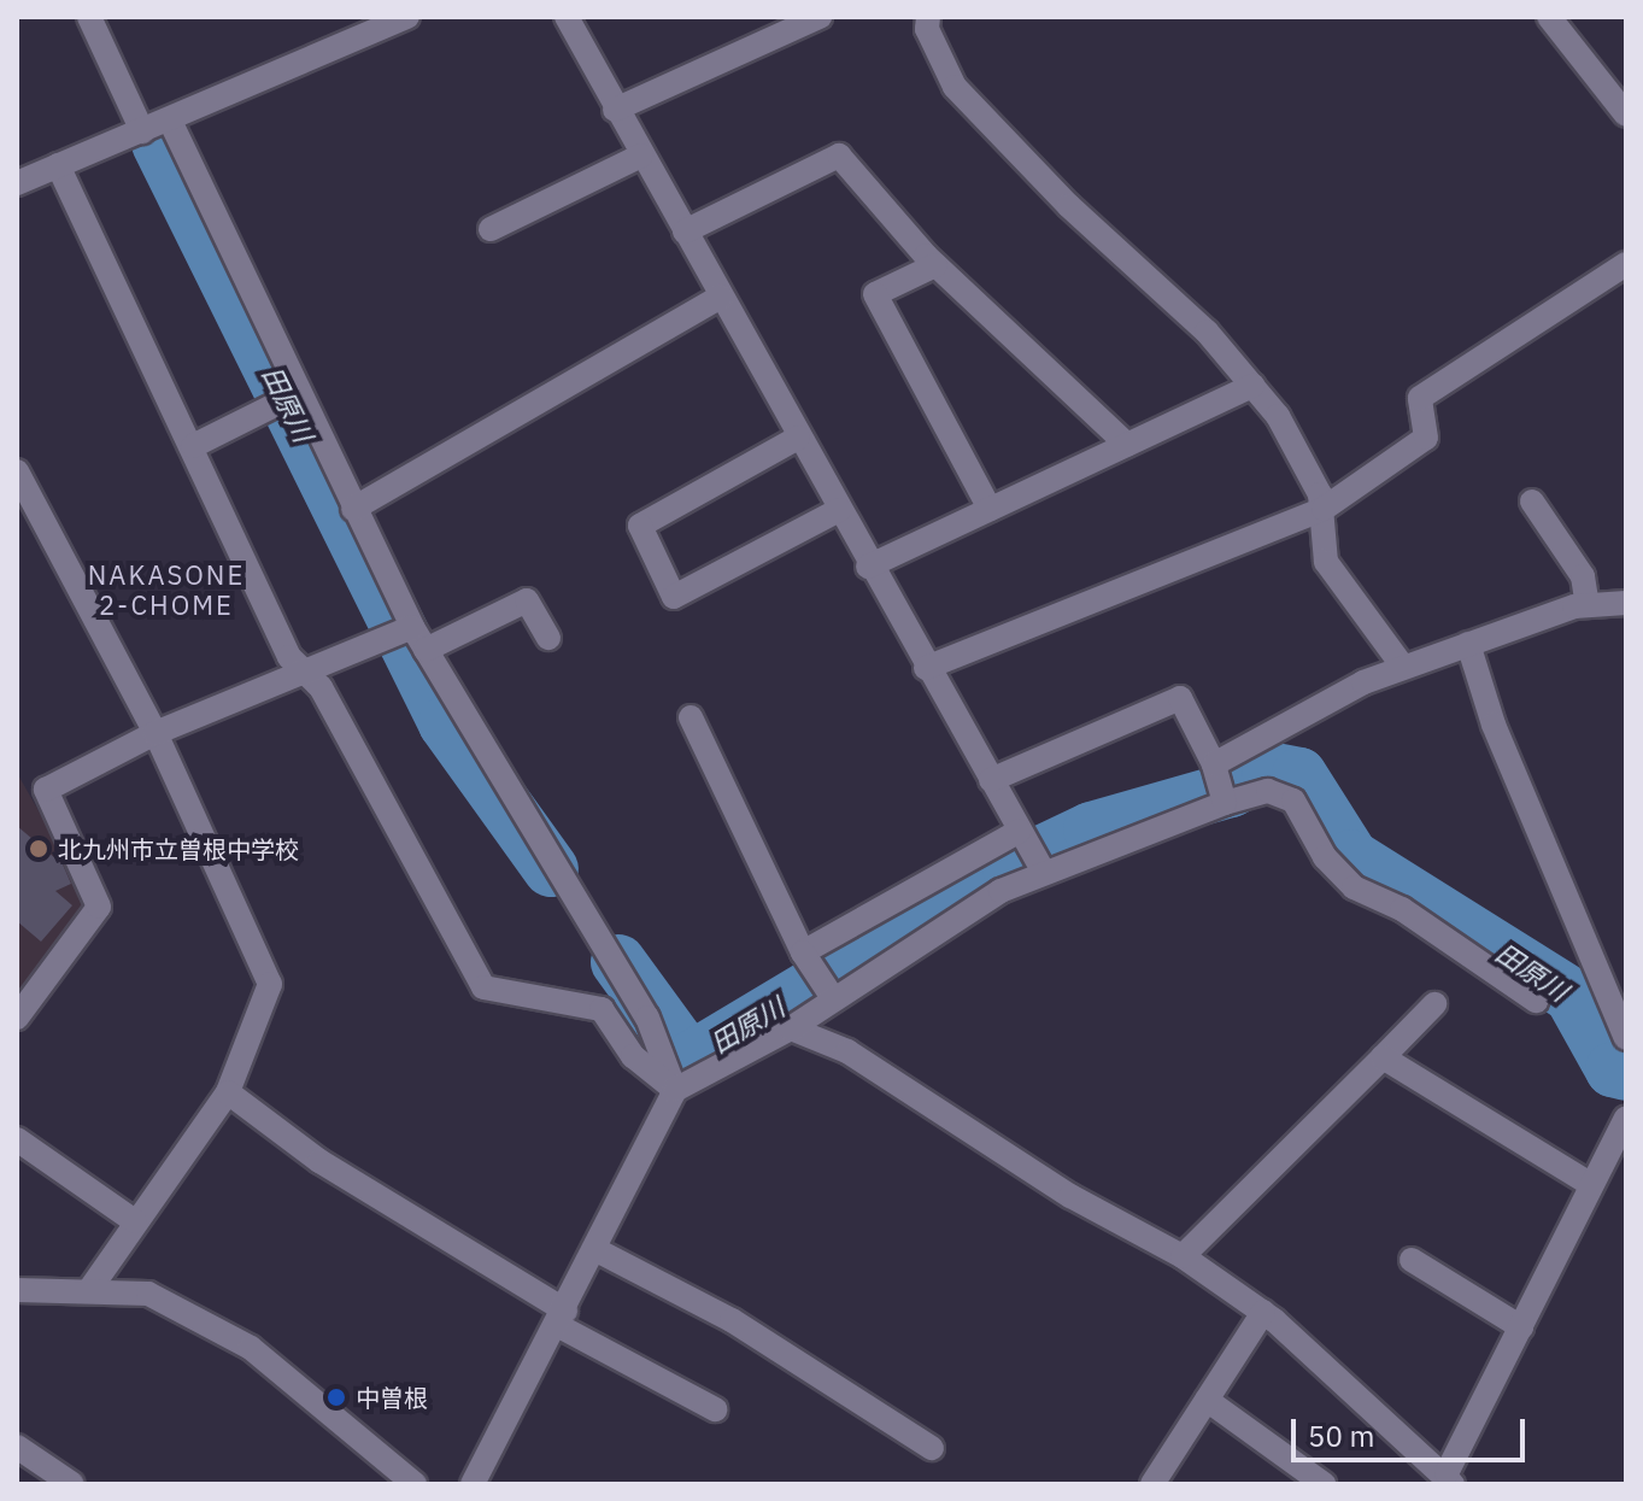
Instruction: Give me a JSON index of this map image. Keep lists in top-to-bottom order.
{
  "districts": ["NAKASONE 2-CHOME"],
  "water": ["田原川"],
  "places": ["北九州市立曽根中学校", "中曽根"],
  "scale_bar": "50 m"
}
